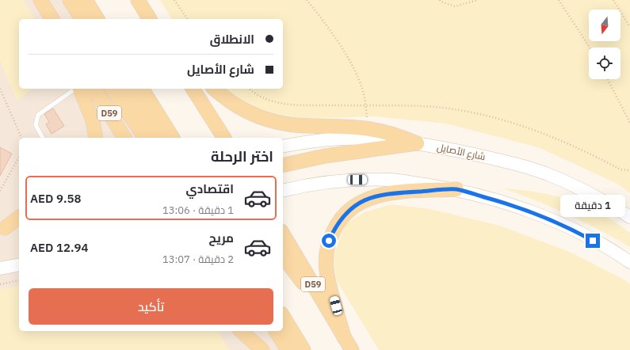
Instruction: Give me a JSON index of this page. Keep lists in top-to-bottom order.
{
  "streets": {
    "main road": ["D59", "شارع الأصايل"]
  },
  "north": "bottom",
  "page": {
    "banner": ["الانطلاق", "شارع الأصايل"],
    "heading": "اختر الرحلة",
    "list": [
      {
        "name": "اقتصادي",
        "note": "1 دقيقة · 13:06",
        "value": "AED 9.58"
      },
      {
        "name": "مريح",
        "note": "2 دقيقة · 13:07",
        "value": "AED 12.94"
      }
    ],
    "bubble": "1 دقيقة",
    "buttons": "تأكيد"
  }
}
